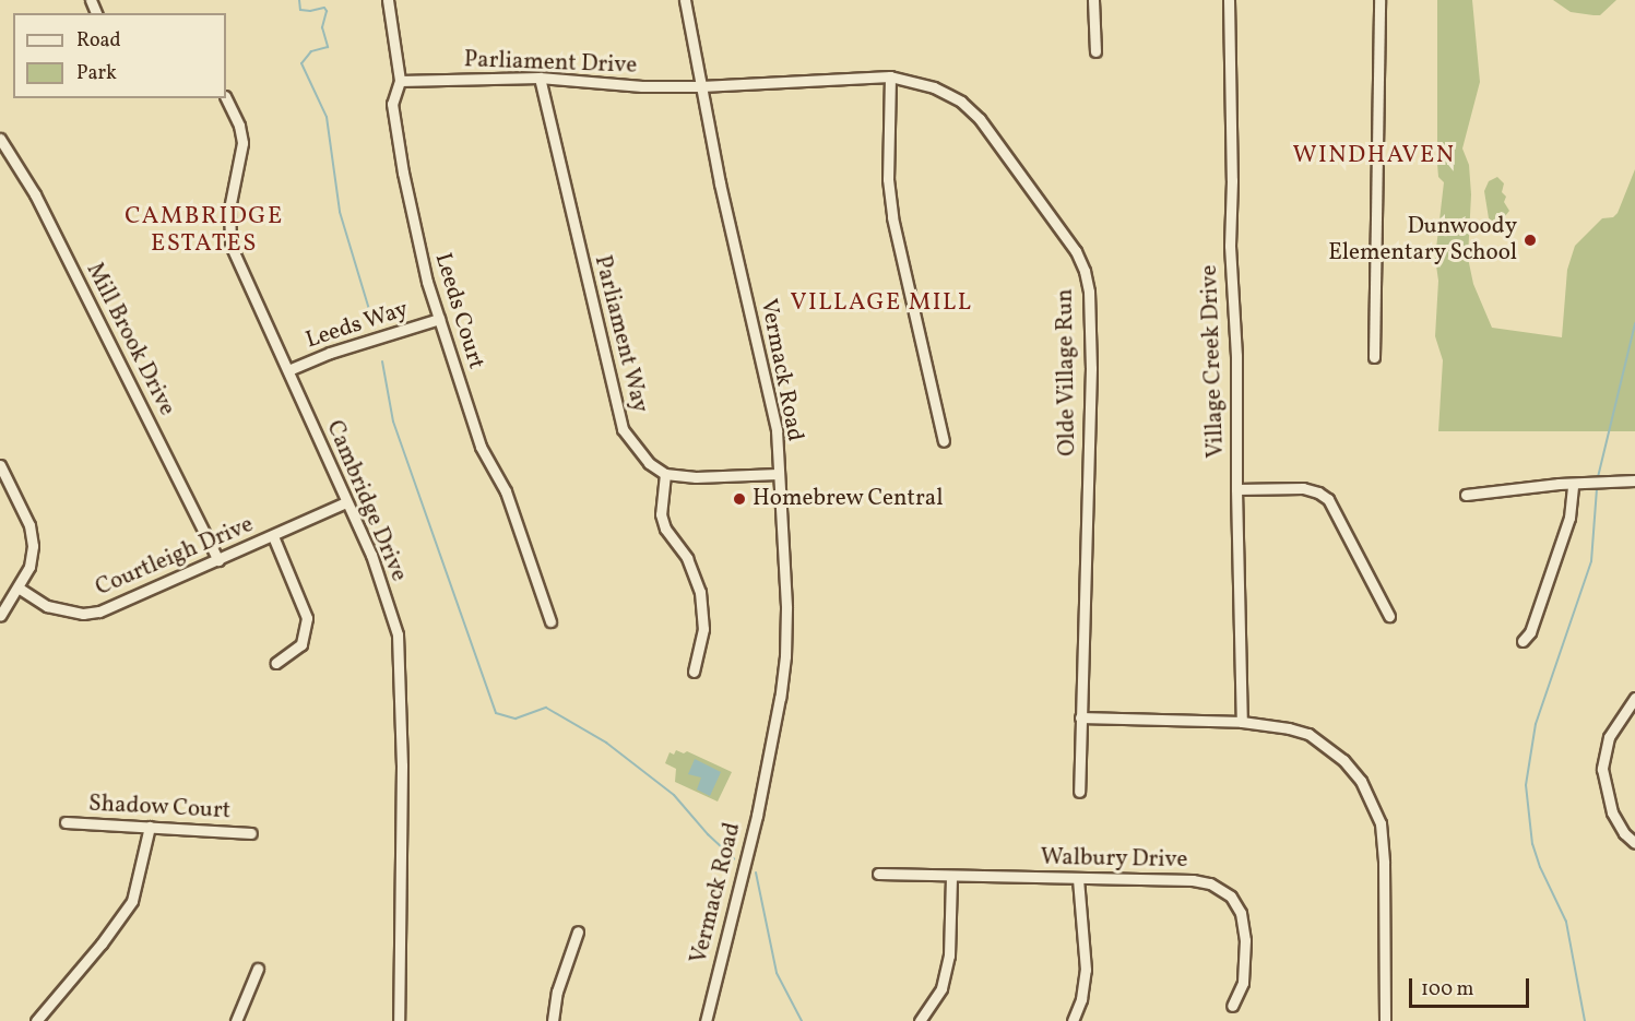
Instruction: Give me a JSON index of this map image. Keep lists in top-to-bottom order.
{
  "streets": {
    "street": [
      "Parliament Drive",
      "Leeds Court",
      "Leeds Way",
      "Parliament Way",
      "Mill Brook Drive",
      "Village Creek Drive",
      "Vermack Road",
      "Olde Village Run",
      "Cambridge Drive",
      "Courtleigh Drive",
      "Shadow Court",
      "Walbury Drive"
    ]
  },
  "crossings": [
    ["Parliament Drive", "Leeds Court"],
    ["Parliament Drive", "Parliament Way"],
    ["Parliament Drive", "Vermack Road"],
    ["Parliament Drive", "Olde Village Run"],
    ["Leeds Court", "Leeds Way"],
    ["Leeds Way", "Cambridge Drive"],
    ["Mill Brook Drive", "Courtleigh Drive"],
    ["Vermack Road", "Olde Village Run"],
    ["Cambridge Drive", "Courtleigh Drive"]
  ],
  "districts": ["WINDHAVEN", "CAMBRIDGE ESTATES", "VILLAGE MILL"],
  "places": ["Dunwoody Elementary School", "Homebrew Central"],
  "legend": ["Road", "Park"],
  "scale_bar": "100 m"
}
